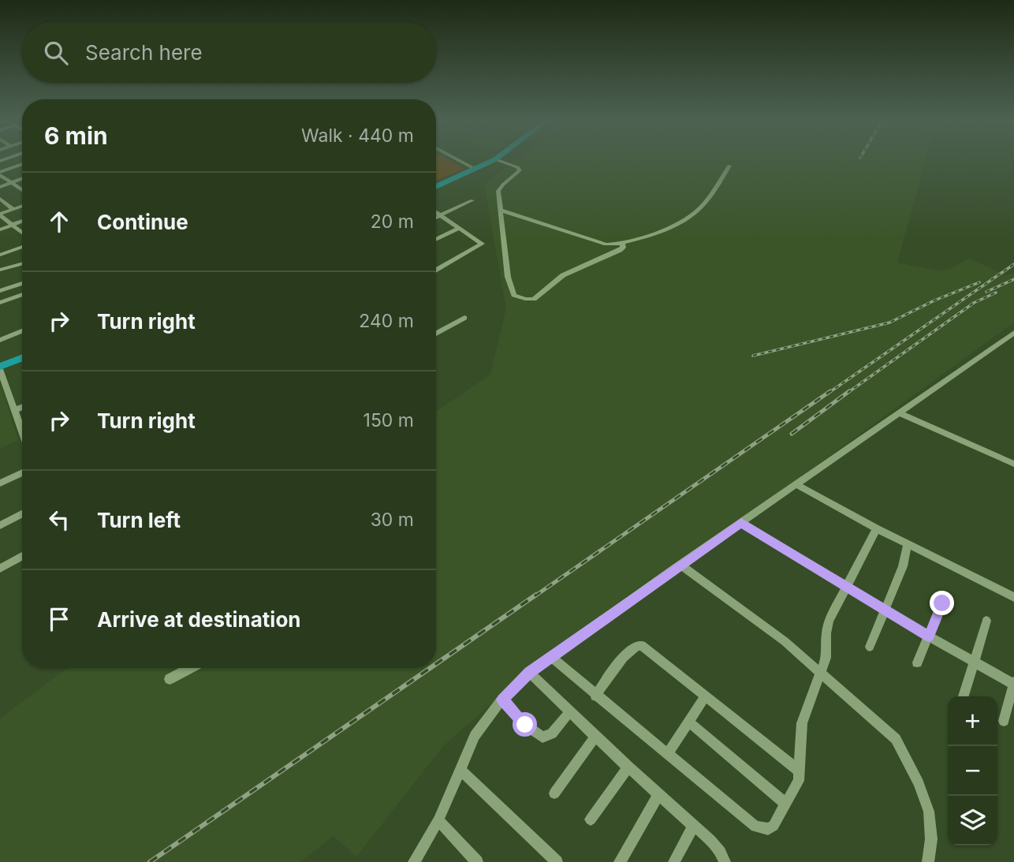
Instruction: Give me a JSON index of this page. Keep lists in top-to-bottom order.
{
  "page": {
    "search": "Search here",
    "heading": ["6 min", "Walk · 440 m"],
    "list": [
      ["Continue", "20 m"],
      ["Turn right", "240 m"],
      ["Turn right", "150 m"],
      ["Turn left", "30 m"],
      "Arrive at destination"
    ],
    "map_buttons": ["+", "−"]
  }
}
